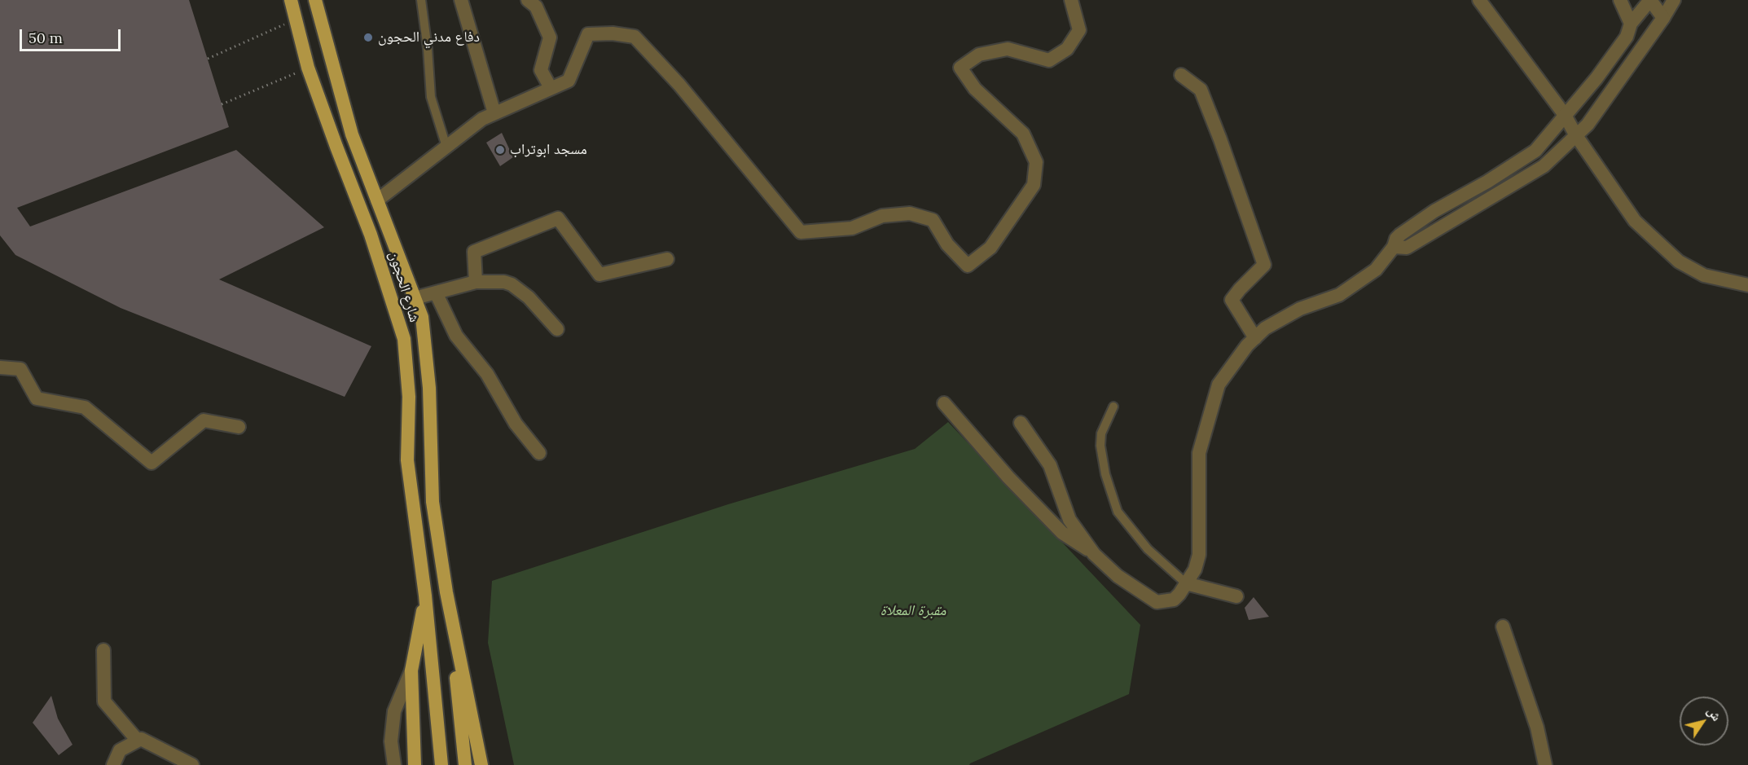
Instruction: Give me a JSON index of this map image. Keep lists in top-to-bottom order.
{
  "streets": {
    "main road": ["شارع الحجون"]
  },
  "parks": ["مقبرة المعلاة"],
  "places": ["دفاع مدني الحجون", "مسجد ابوتراب"],
  "scale_bar": "50 m",
  "north": "top right"
}
